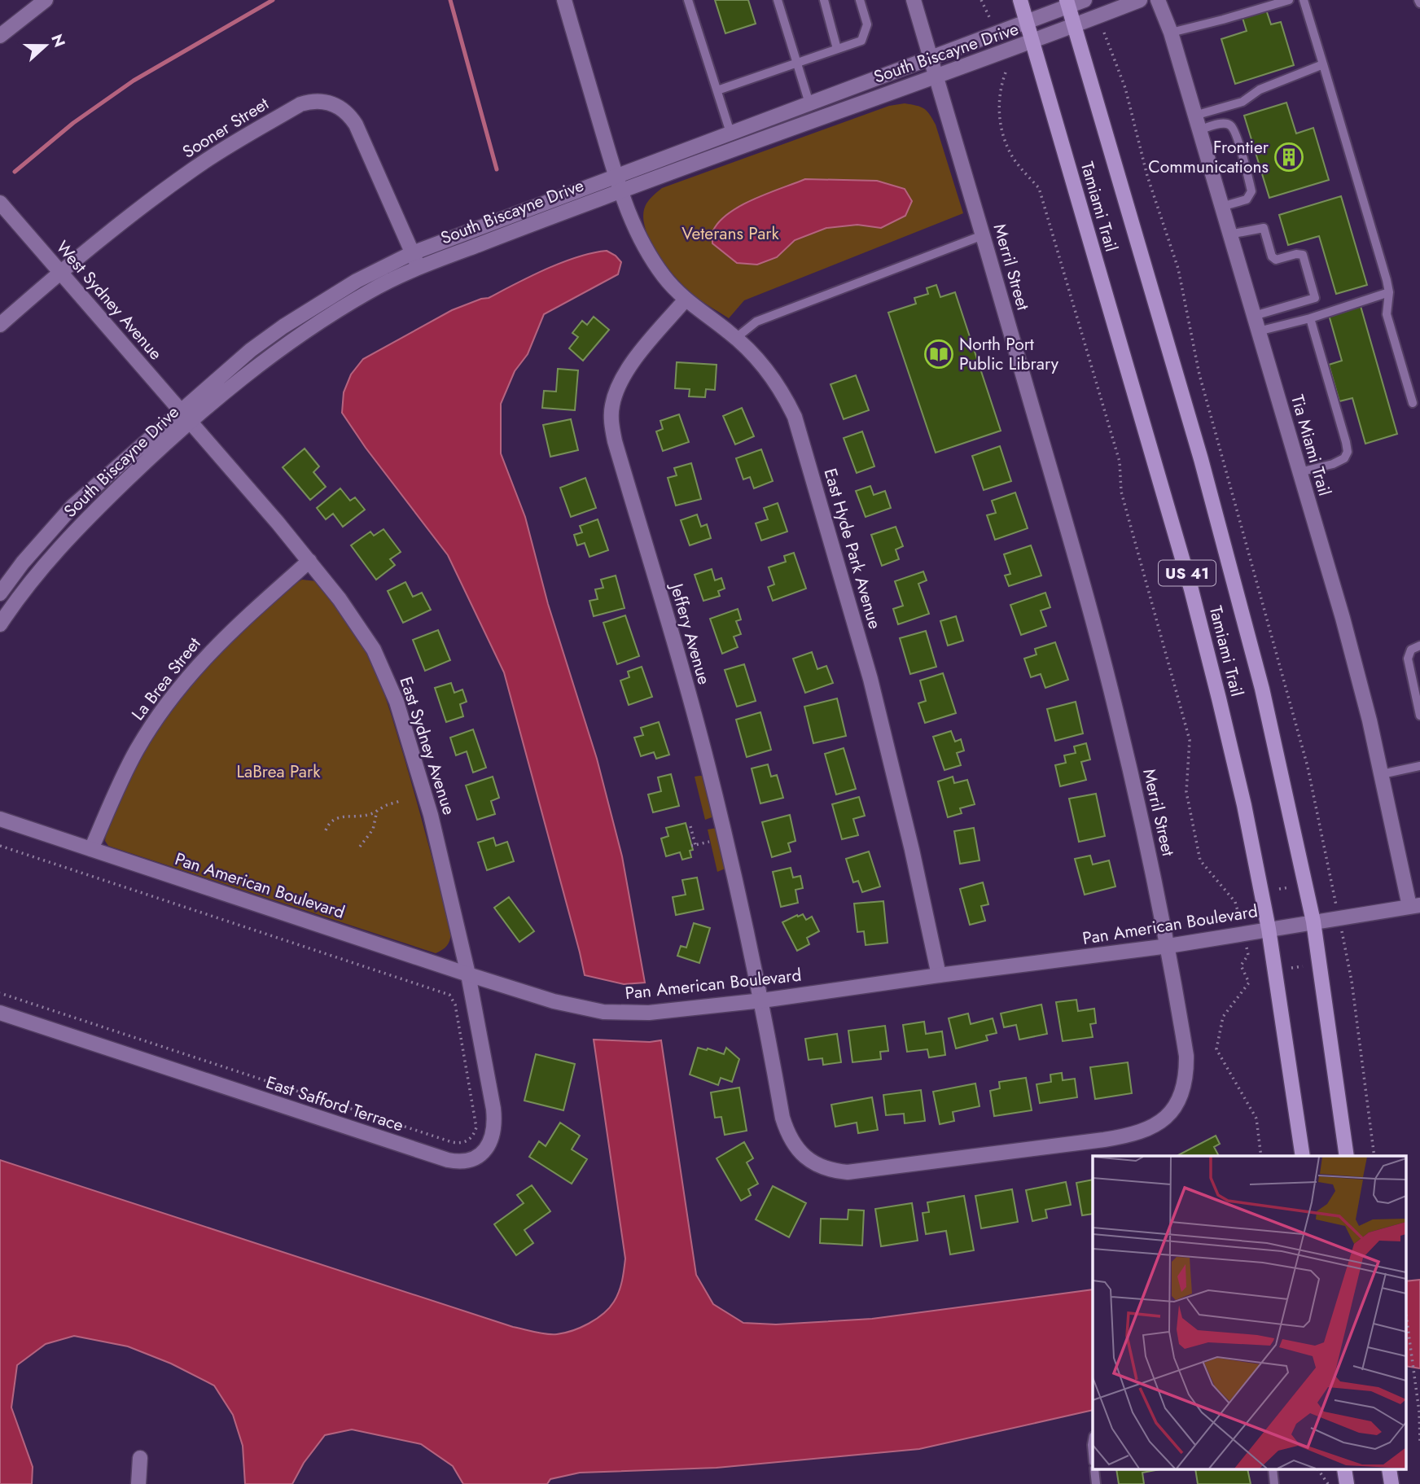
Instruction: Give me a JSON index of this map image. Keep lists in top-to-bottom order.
{
  "streets": {
    "main road": ["Tamiami Trail", "US 41"],
    "street": [
      "South Biscayne Drive",
      "Sooner Street",
      "Merril Street",
      "West Sydney Avenue",
      "Tia Miami Trail",
      "East Hyde Park Avenue",
      "Jeffery Avenue",
      "La Brea Street",
      "East Sydney Avenue",
      "Pan American Boulevard",
      "East Safford Terrace"
    ]
  },
  "crossings": [
    ["South Biscayne Drive", "Sooner Street"],
    ["South Biscayne Drive", "Tamiami Trail"],
    ["South Biscayne Drive", "Merril Street"],
    ["South Biscayne Drive", "West Sydney Avenue"],
    ["South Biscayne Drive", "East Hyde Park Avenue"],
    ["South Biscayne Drive", "East Sydney Avenue"],
    ["Sooner Street", "West Sydney Avenue"],
    ["Tamiami Trail", "Pan American Boulevard"],
    ["Merril Street", "Jeffery Avenue"],
    ["Merril Street", "Pan American Boulevard"],
    ["West Sydney Avenue", "East Sydney Avenue"],
    ["Tia Miami Trail", "Pan American Boulevard"],
    ["East Hyde Park Avenue", "Jeffery Avenue"],
    ["East Hyde Park Avenue", "Pan American Boulevard"],
    ["Jeffery Avenue", "Pan American Boulevard"],
    ["La Brea Street", "East Sydney Avenue"],
    ["La Brea Street", "Pan American Boulevard"],
    ["East Sydney Avenue", "Pan American Boulevard"],
    ["East Sydney Avenue", "East Safford Terrace"],
    ["Pan American Boulevard", "East Safford Terrace"]
  ],
  "parks": ["Veterans Park", "LaBrea Park"],
  "places": {
    "building": ["Frontier Communications"],
    "library": ["North Port Public Library"]
  },
  "north": "right"
}
